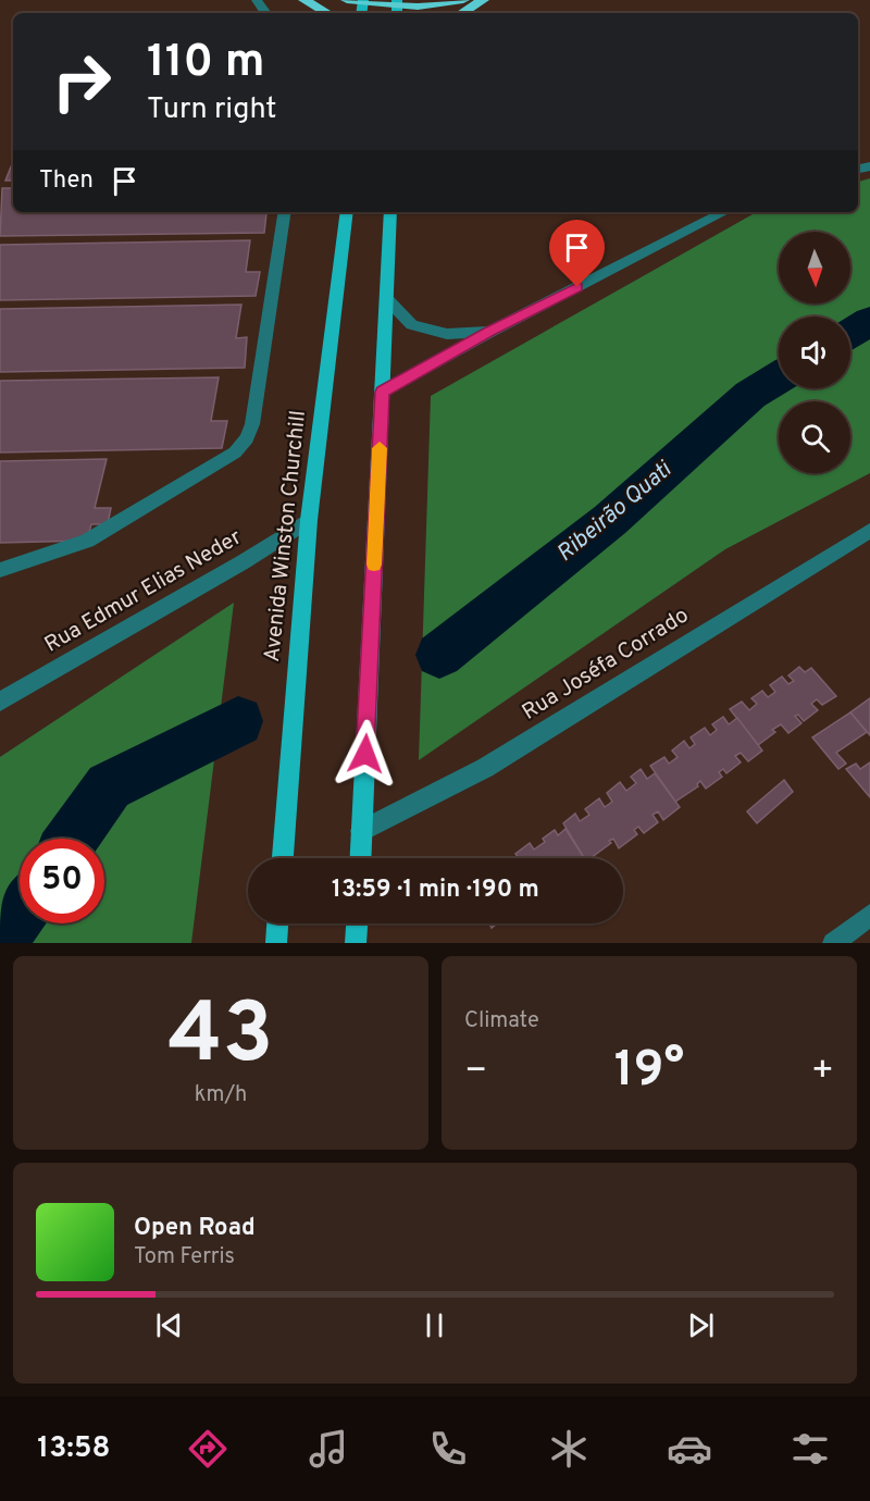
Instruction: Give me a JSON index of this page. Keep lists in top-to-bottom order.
{
  "streets": {
    "main road": ["Avenida Winston Churchill"],
    "street": ["Rua Edmur Elias Neder", "Rua Joséfa Corrado"]
  },
  "crossings": [
    ["Avenida Winston Churchill", "Rua Edmur Elias Neder"]
  ],
  "water": ["Ribeirão Quati"],
  "north": "bottom",
  "page": {
    "turn": ["110 m", "Turn right"],
    "then": "Then",
    "limit": "50",
    "trip": "13:59 · 1 min · 190 m",
    "tile": [
      ["43", "km/h"],
      "Climate"
    ],
    "heat": ["−", "19°", "+"],
    "song": ["Open Road", "Tom Ferris"],
    "tabs": "13:58"
  }
}
